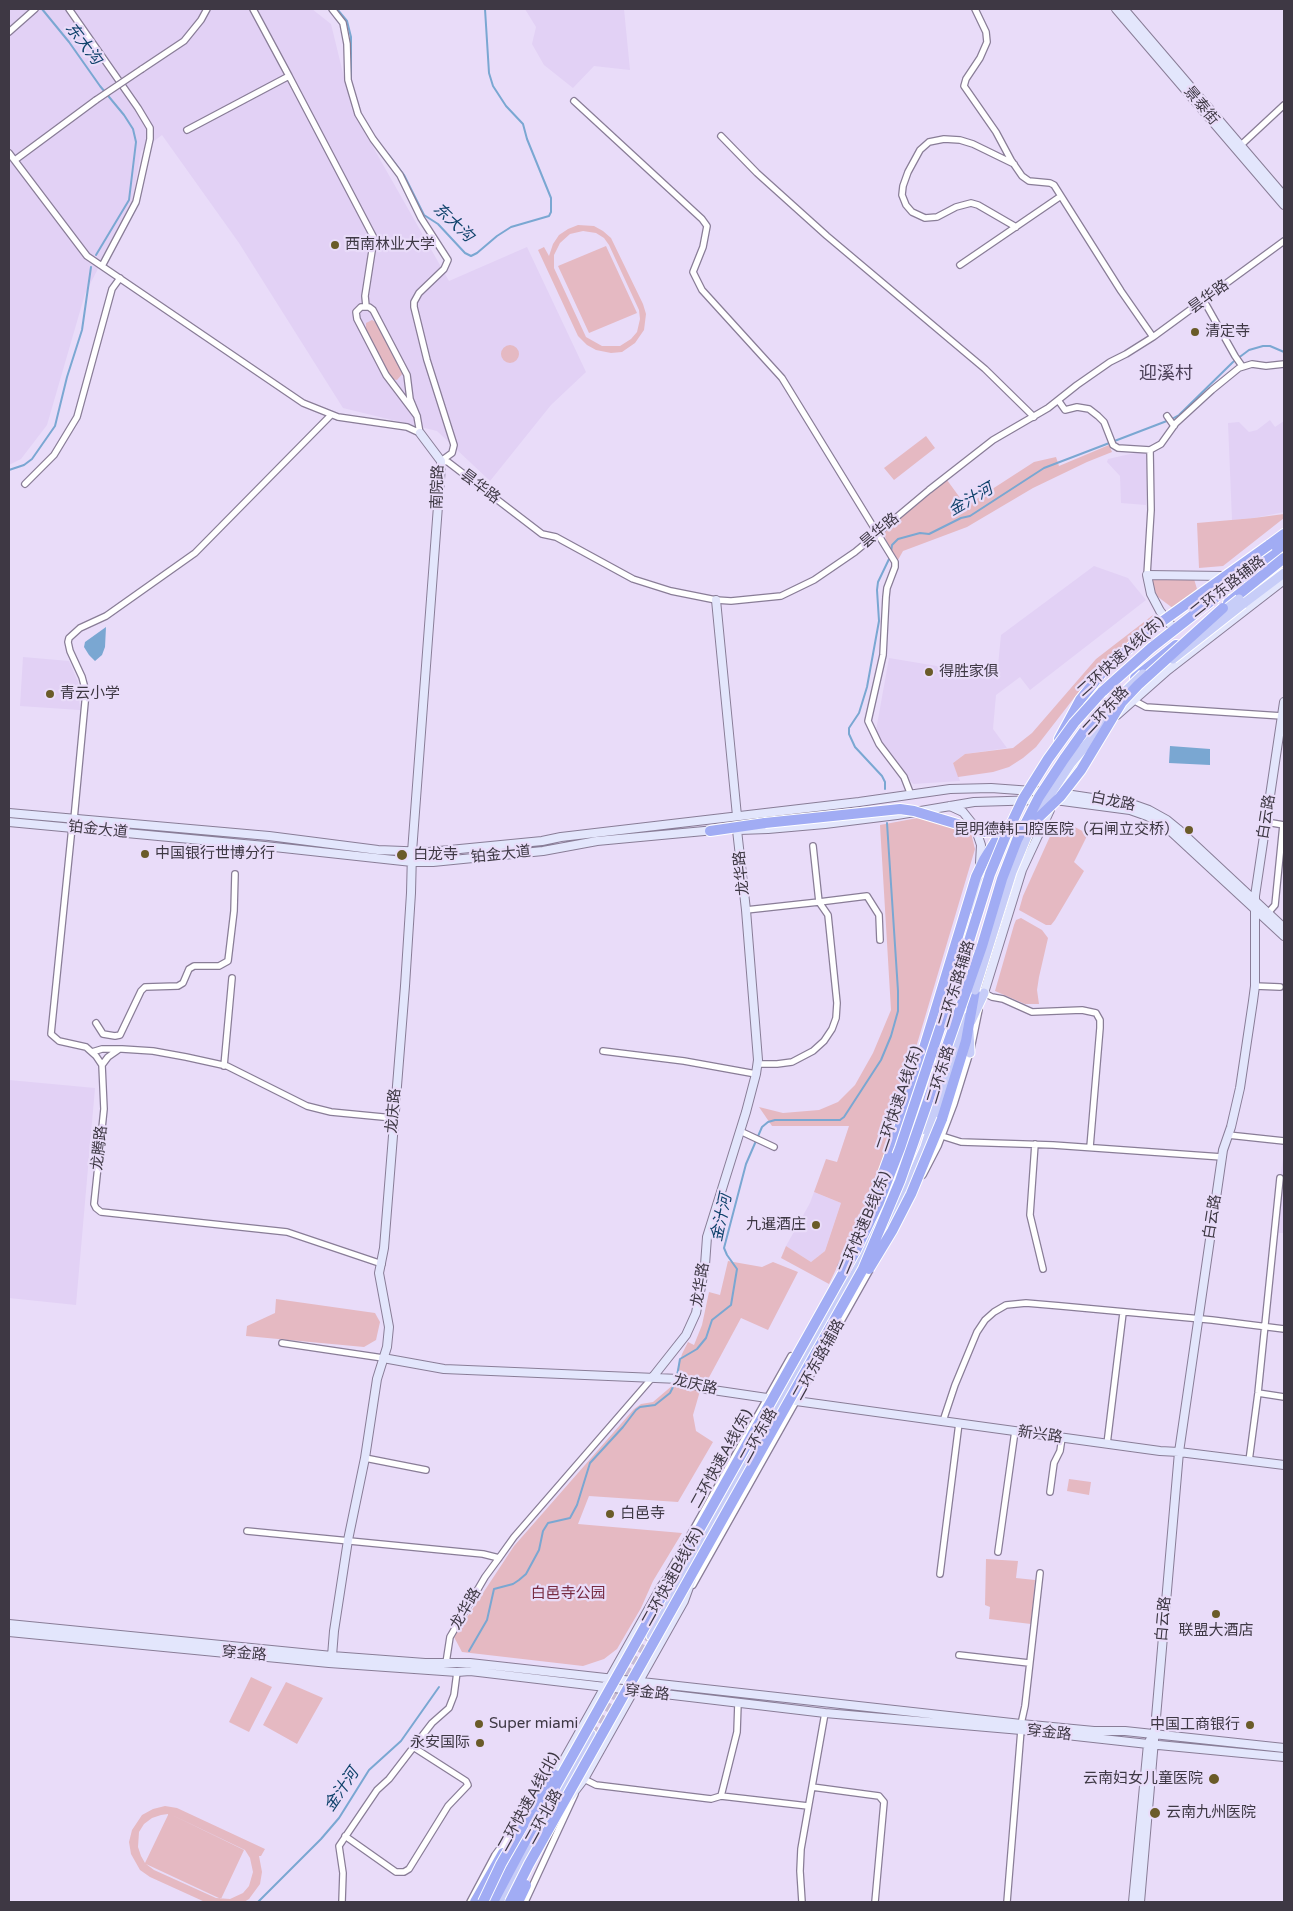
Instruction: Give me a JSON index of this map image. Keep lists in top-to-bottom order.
{
  "streets": {
    "highway": ["二环快速A线(东)", "二环快速B线(东)", "二环快速A线(北)"],
    "main road": ["二环东路", "二环北路"],
    "street": [
      "景泰街",
      "昙华路",
      "南院路",
      "二环东路辅路",
      "白龙路",
      "白云路",
      "铂金大道",
      "龙华路",
      "龙庆路",
      "龙腾路",
      "新兴路",
      "穿金路"
    ]
  },
  "crossings": [
    ["昙华路", "南院路"],
    ["南院路", "铂金大道"],
    ["南院路", "龙庆路"],
    ["二环东路辅路", "二环快速A线(东)"],
    ["二环东路辅路", "二环东路"],
    ["二环东路辅路", "白龙路"],
    ["二环东路辅路", "龙庆路"],
    ["二环东路辅路", "二环快速B线(东)"],
    ["二环东路辅路", "新兴路"],
    ["二环东路辅路", "穿金路"],
    ["二环东路辅路", "二环快速A线(北)"],
    ["二环东路辅路", "二环北路"],
    ["二环快速A线(东)", "二环快速A线(北)"],
    ["二环东路", "二环快速B线(东)"],
    ["白龙路", "白云路"],
    ["白龙路", "铂金大道"],
    ["白云路", "新兴路"],
    ["白云路", "穿金路"],
    ["铂金大道", "龙华路"],
    ["铂金大道", "龙庆路"],
    ["龙华路", "龙庆路"],
    ["龙华路", "穿金路"],
    ["龙庆路", "龙腾路"],
    ["龙庆路", "穿金路"]
  ],
  "districts": ["迎溪村"],
  "water": ["东大沟", "金汁河"],
  "parks": ["白邑寺公园"],
  "places": [
    "西南林业大学",
    "清定寺",
    "得胜家俱",
    "青云小学",
    "昆明德韩口腔医院（石闸立交桥）",
    "中国银行世博分行",
    "白龙寺",
    "九暹酒庄",
    "白邑寺",
    "联盟大酒店",
    "Super miami",
    "中国工商银行",
    "永安国际",
    "云南妇女儿童医院",
    "云南九州医院"
  ]
}
